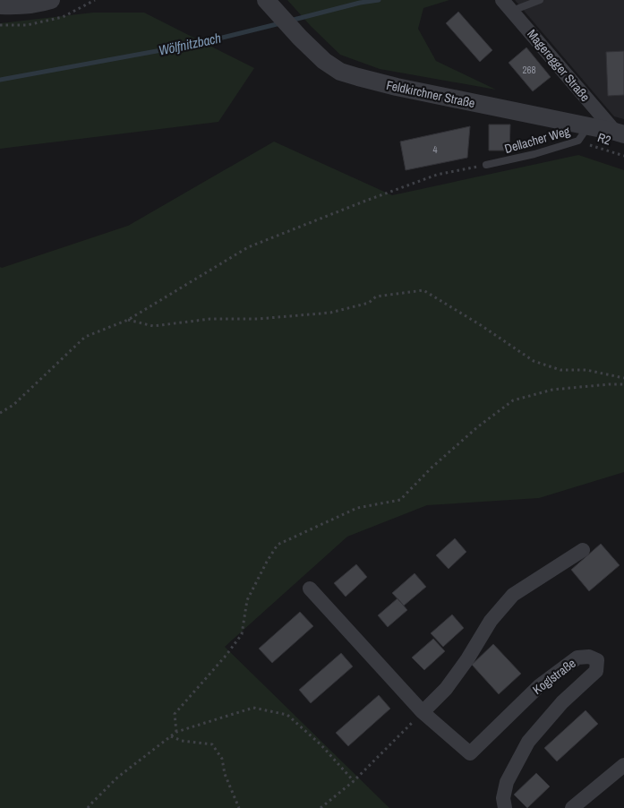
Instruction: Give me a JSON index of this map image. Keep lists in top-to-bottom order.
{
  "streets": {
    "street": ["Mageregger Straße", "Feldkirchner Straße", "Koglstraße"],
    "lane": ["Dellacher Weg"],
    "path": ["R2"]
  },
  "crossings": [
    ["Mageregger Straße", "Feldkirchner Straße"],
    ["Feldkirchner Straße", "R2"],
    ["Feldkirchner Straße", "Dellacher Weg"],
    ["R2", "Dellacher Weg"]
  ],
  "water": ["Wölfnitzbach"],
  "house_numbers": ["268", "4"]
}
